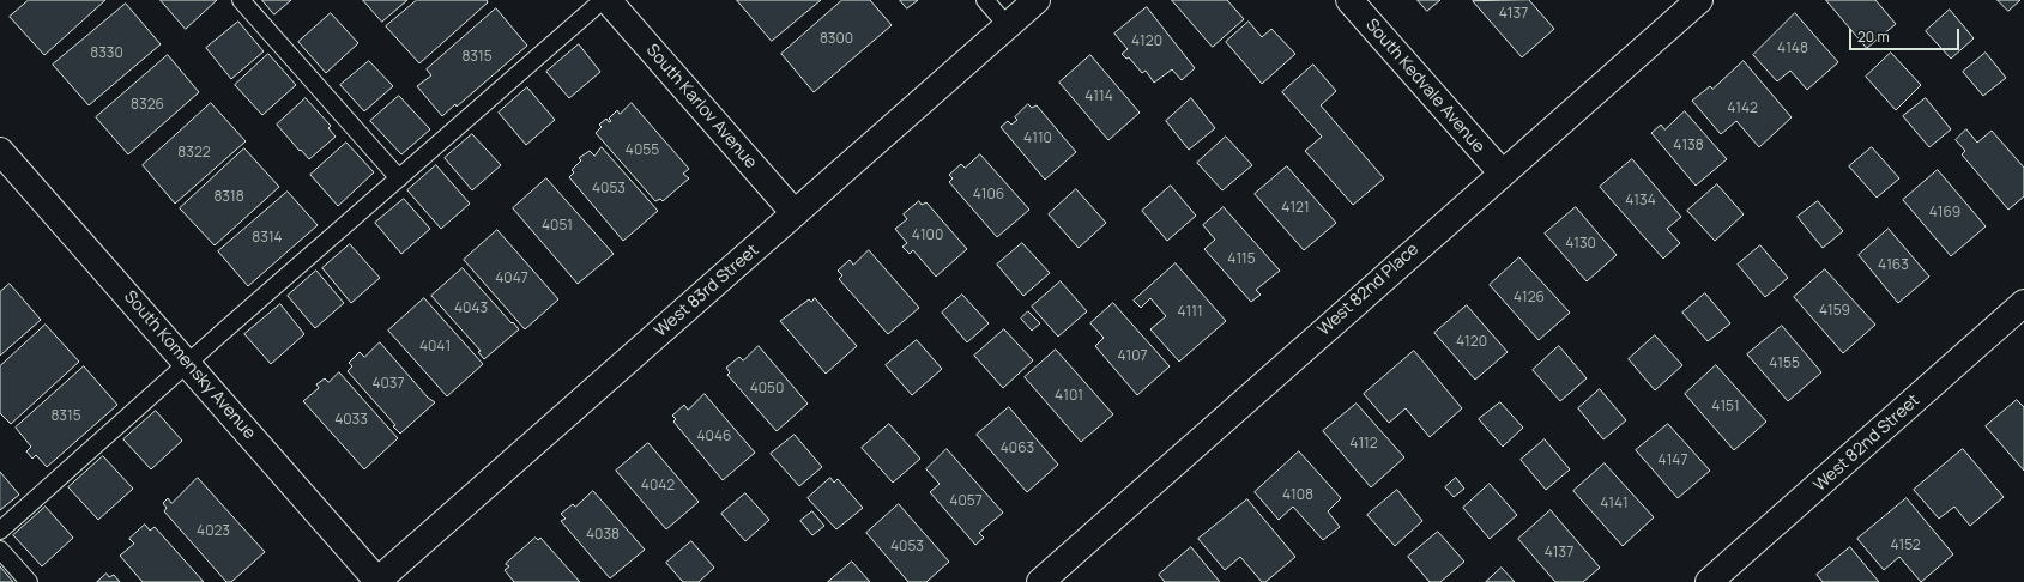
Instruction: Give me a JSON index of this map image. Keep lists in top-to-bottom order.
{
  "streets": {
    "street": [
      "South Kedvale Avenue",
      "South Karlov Avenue",
      "West 82nd Place",
      "West 83rd Street",
      "South Komensky Avenue",
      "West 82nd Street"
    ]
  },
  "crossings": [
    ["South Kedvale Avenue", "West 82nd Place"],
    ["South Karlov Avenue", "West 83rd Street"],
    ["West 83rd Street", "South Komensky Avenue"]
  ],
  "house_numbers": [
    "4137",
    "8300",
    "4120",
    "4148",
    "8330",
    "8315",
    "4114",
    "8326",
    "4142",
    "4110",
    "4138",
    "4055",
    "8322",
    "4053",
    "4106",
    "8318",
    "4134",
    "4121",
    "4169",
    "4051",
    "4100",
    "8314",
    "4130",
    "4115",
    "4163",
    "4047",
    "4126",
    "4043",
    "4159",
    "4111",
    "4120",
    "4041",
    "4107",
    "4155",
    "4037",
    "4050",
    "4101",
    "4151",
    "8315",
    "4033",
    "4046",
    "4112",
    "4063",
    "4147",
    "4042",
    "4108",
    "4057",
    "4141",
    "4023",
    "4038",
    "4152",
    "4053",
    "4137"
  ],
  "scale_bar": "20 m"
}
